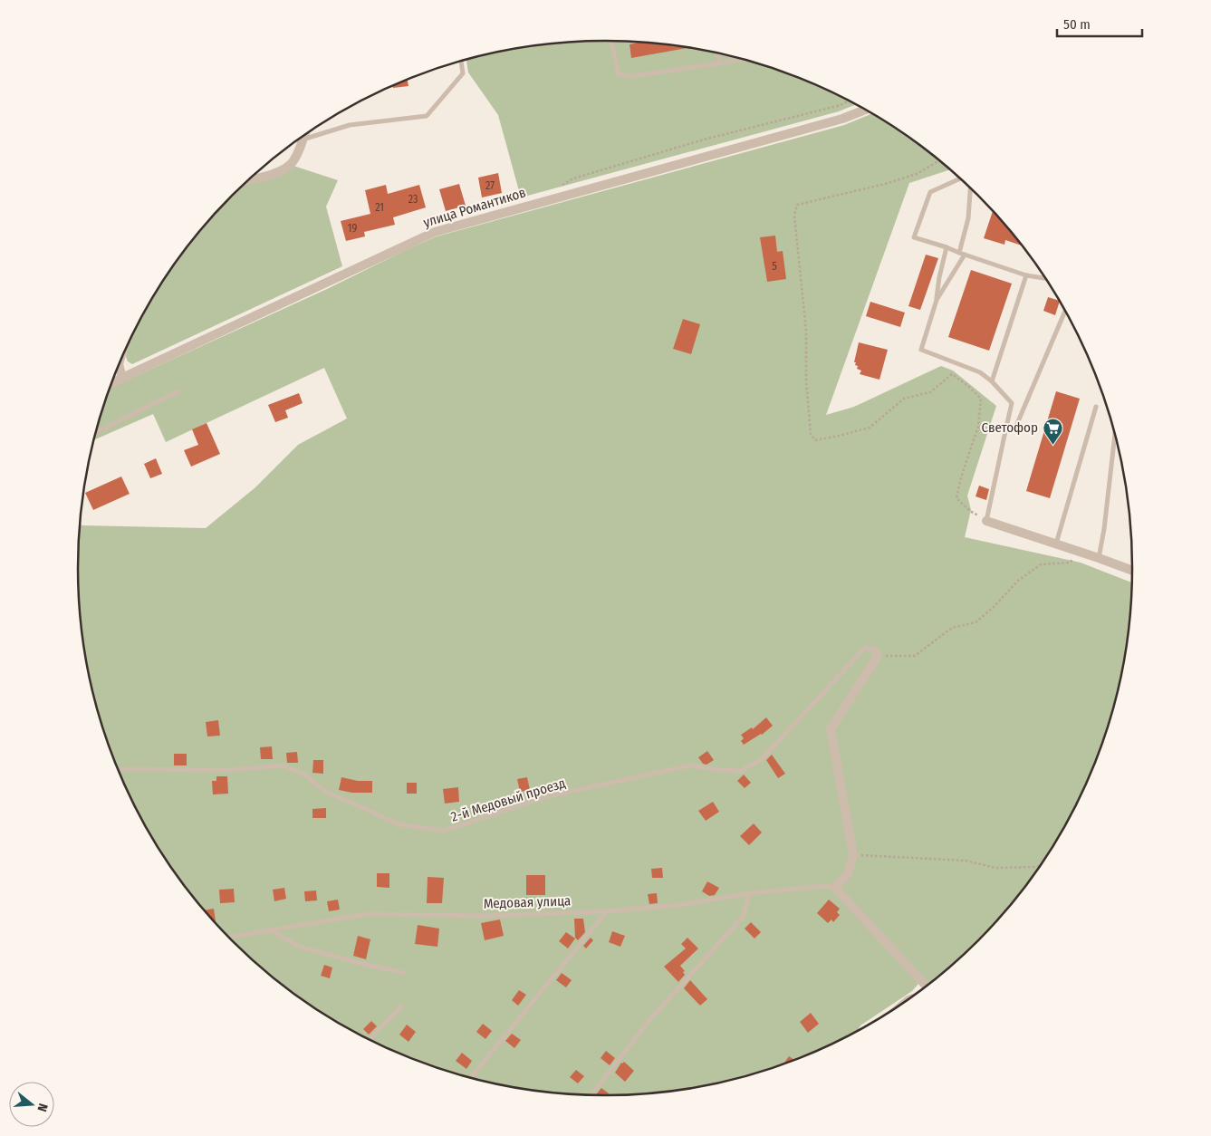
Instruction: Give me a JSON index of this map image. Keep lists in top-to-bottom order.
{
  "streets": {
    "street": ["улица Романтиков"],
    "lane": ["2-й Медовый проезд", "Медовая улица"]
  },
  "places": {
    "supermarket": ["Светофор"]
  },
  "house_numbers": [
    "27",
    "23",
    "21",
    "19",
    "5"
  ],
  "scale_bar": "50 m",
  "north": "right"
}
